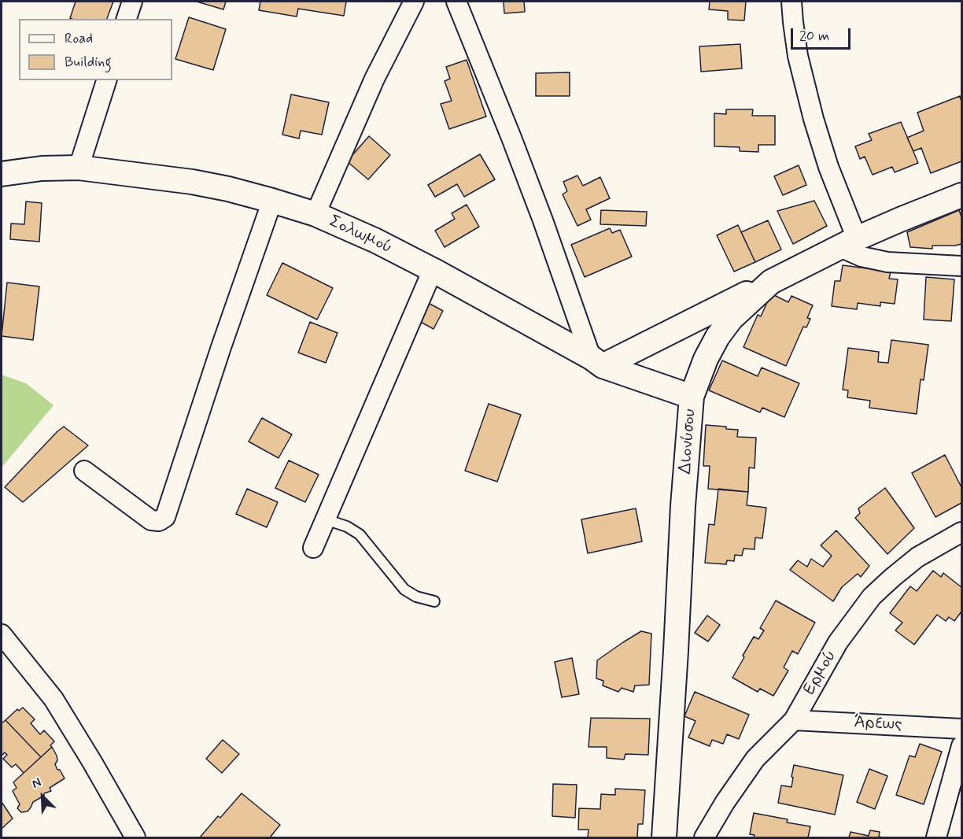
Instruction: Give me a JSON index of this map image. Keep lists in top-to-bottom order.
{
  "streets": {
    "street": [
      "Σολωμού",
      "Διονύσου",
      "Ερμού",
      "Άρεως"
    ]
  },
  "crossings": [
    ["Σολωμού", "Διονύσου"],
    ["Ερμού", "Άρεως"]
  ],
  "legend": ["Road", "Building"],
  "scale_bar": "20 m",
  "north": "top left"
}
